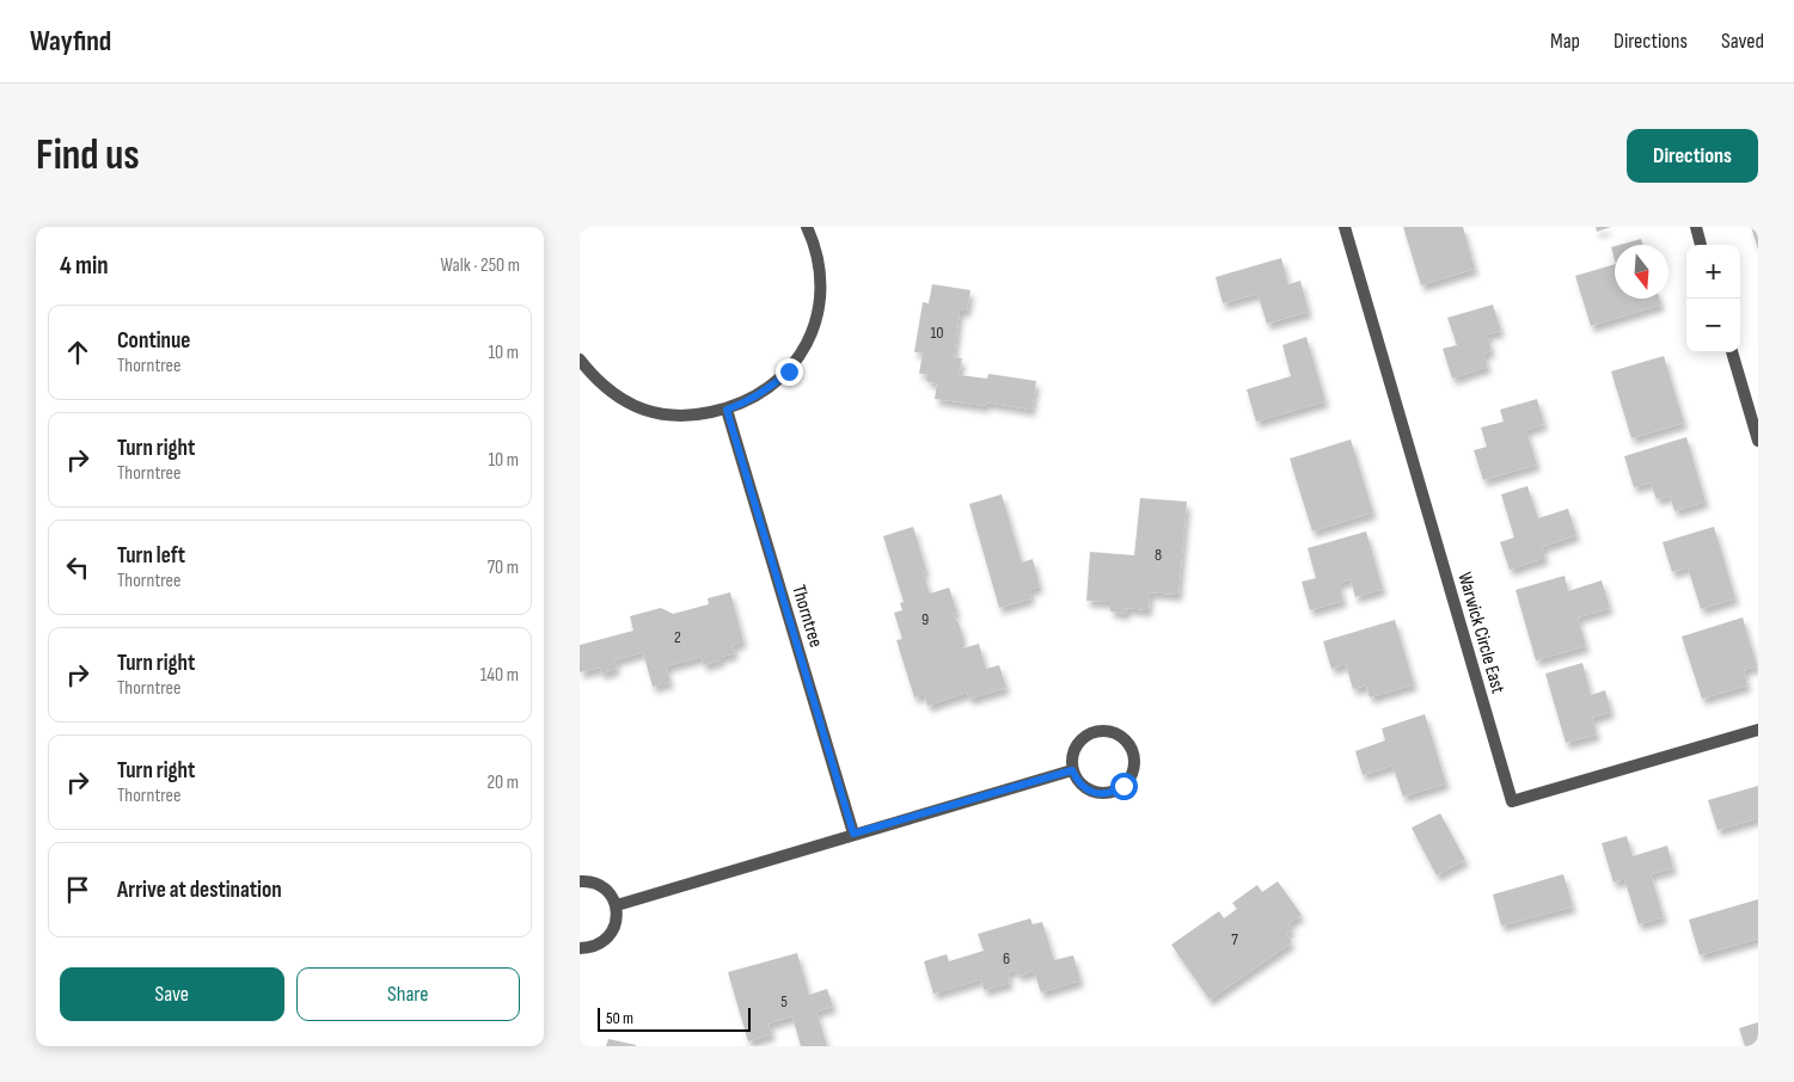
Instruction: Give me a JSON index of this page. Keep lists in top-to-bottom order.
{
  "streets": {
    "street": ["Thorntree", "Warwick Circle East"]
  },
  "house_numbers": [
    "10",
    "8",
    "9",
    "2",
    "7",
    "6",
    "5"
  ],
  "scale_bar": "50 m",
  "north": "bottom",
  "page": {
    "header": "Wayfind",
    "nav": ["Map", "Directions", "Saved"],
    "buttons": [
      "Directions",
      ["Save", "Share"]
    ],
    "title": "Find us",
    "heading": ["4 min", "Walk · 250 m"],
    "map_buttons": ["+", "−"],
    "list": [
      ["Continue", "Thorntree", "10 m"],
      ["Turn right", "Thorntree", "10 m"],
      ["Turn left", "Thorntree", "70 m"],
      ["Turn right", "Thorntree", "140 m"],
      ["Turn right", "Thorntree", "20 m"],
      "Arrive at destination"
    ],
    "scale": "50 m"
  }
}
